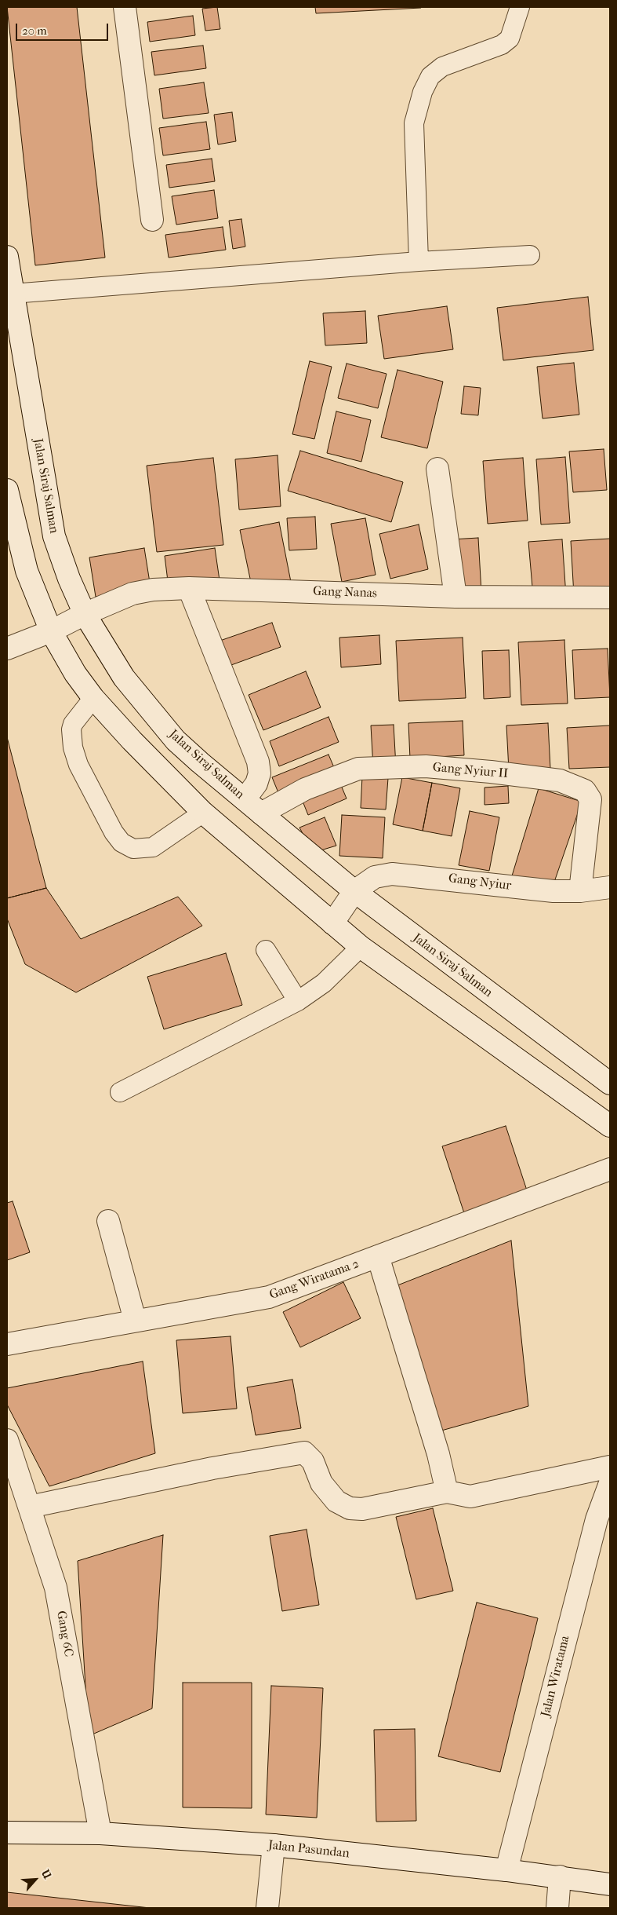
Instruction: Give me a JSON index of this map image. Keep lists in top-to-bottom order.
{
  "streets": {
    "street": [
      "Jalan Siraj Salman",
      "Gang Nanas",
      "Gang Nyiur II",
      "Gang Nyiur",
      "Gang Wiratama 2",
      "Gang 6C",
      "Jalan Wiratama",
      "Jalan Pasundan"
    ]
  },
  "crossings": [
    ["Jalan Siraj Salman", "Gang Nanas"],
    ["Jalan Siraj Salman", "Gang Nyiur II"],
    ["Jalan Siraj Salman", "Gang Nyiur"],
    ["Gang Nyiur II", "Gang Nyiur"],
    ["Gang 6C", "Jalan Pasundan"],
    ["Jalan Wiratama", "Jalan Pasundan"]
  ],
  "scale_bar": "20 m",
  "north": "top right"
}
